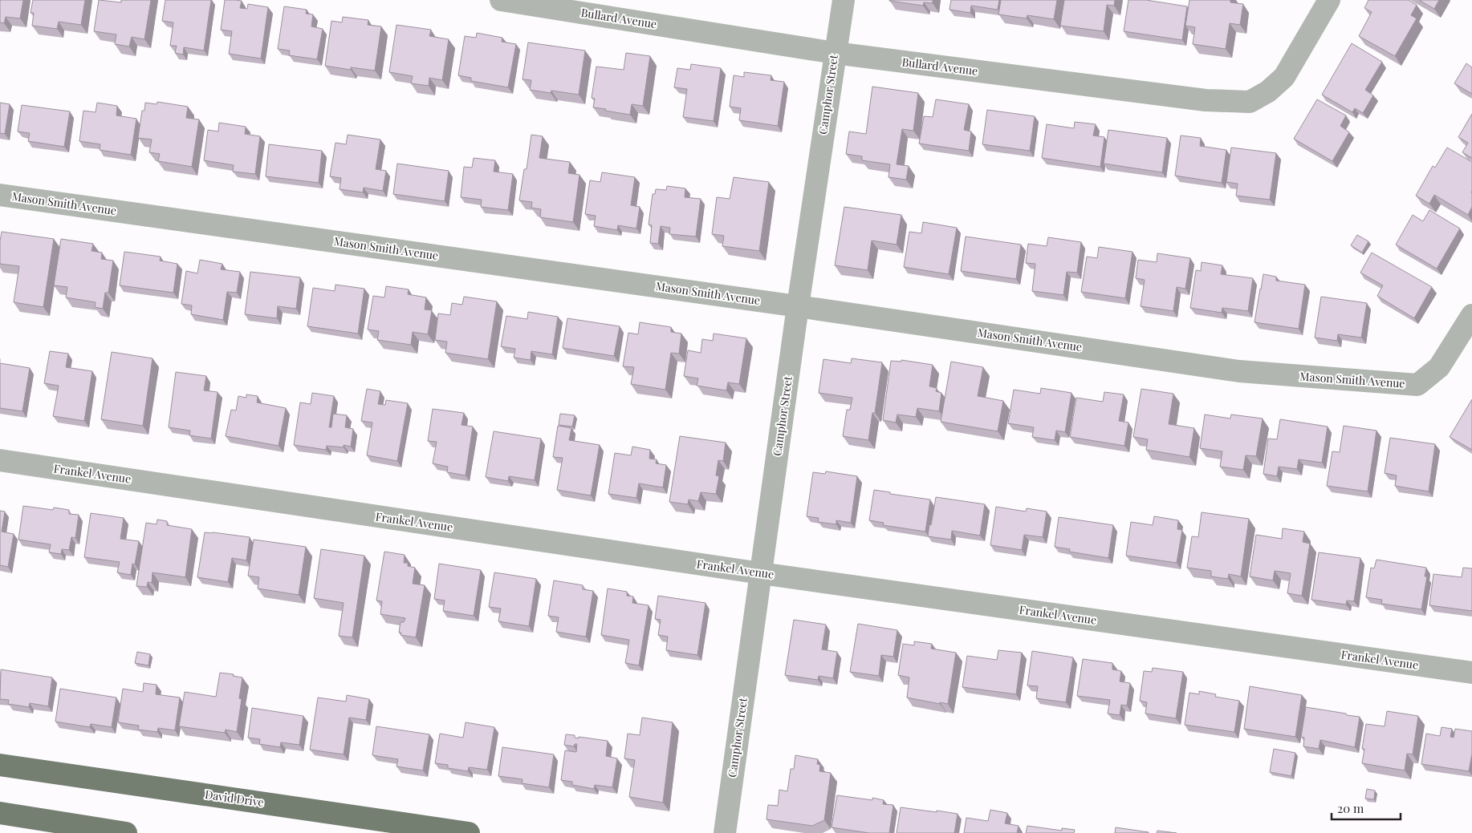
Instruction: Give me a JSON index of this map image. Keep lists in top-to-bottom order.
{
  "streets": {
    "main road": ["David Drive"],
    "street": [
      "Bullard Avenue",
      "Camphor Street",
      "Mason Smith Avenue",
      "Frankel Avenue"
    ]
  },
  "crossings": [
    ["Bullard Avenue", "Camphor Street"],
    ["Camphor Street", "Mason Smith Avenue"],
    ["Camphor Street", "Frankel Avenue"]
  ],
  "scale_bar": "20 m"
}
